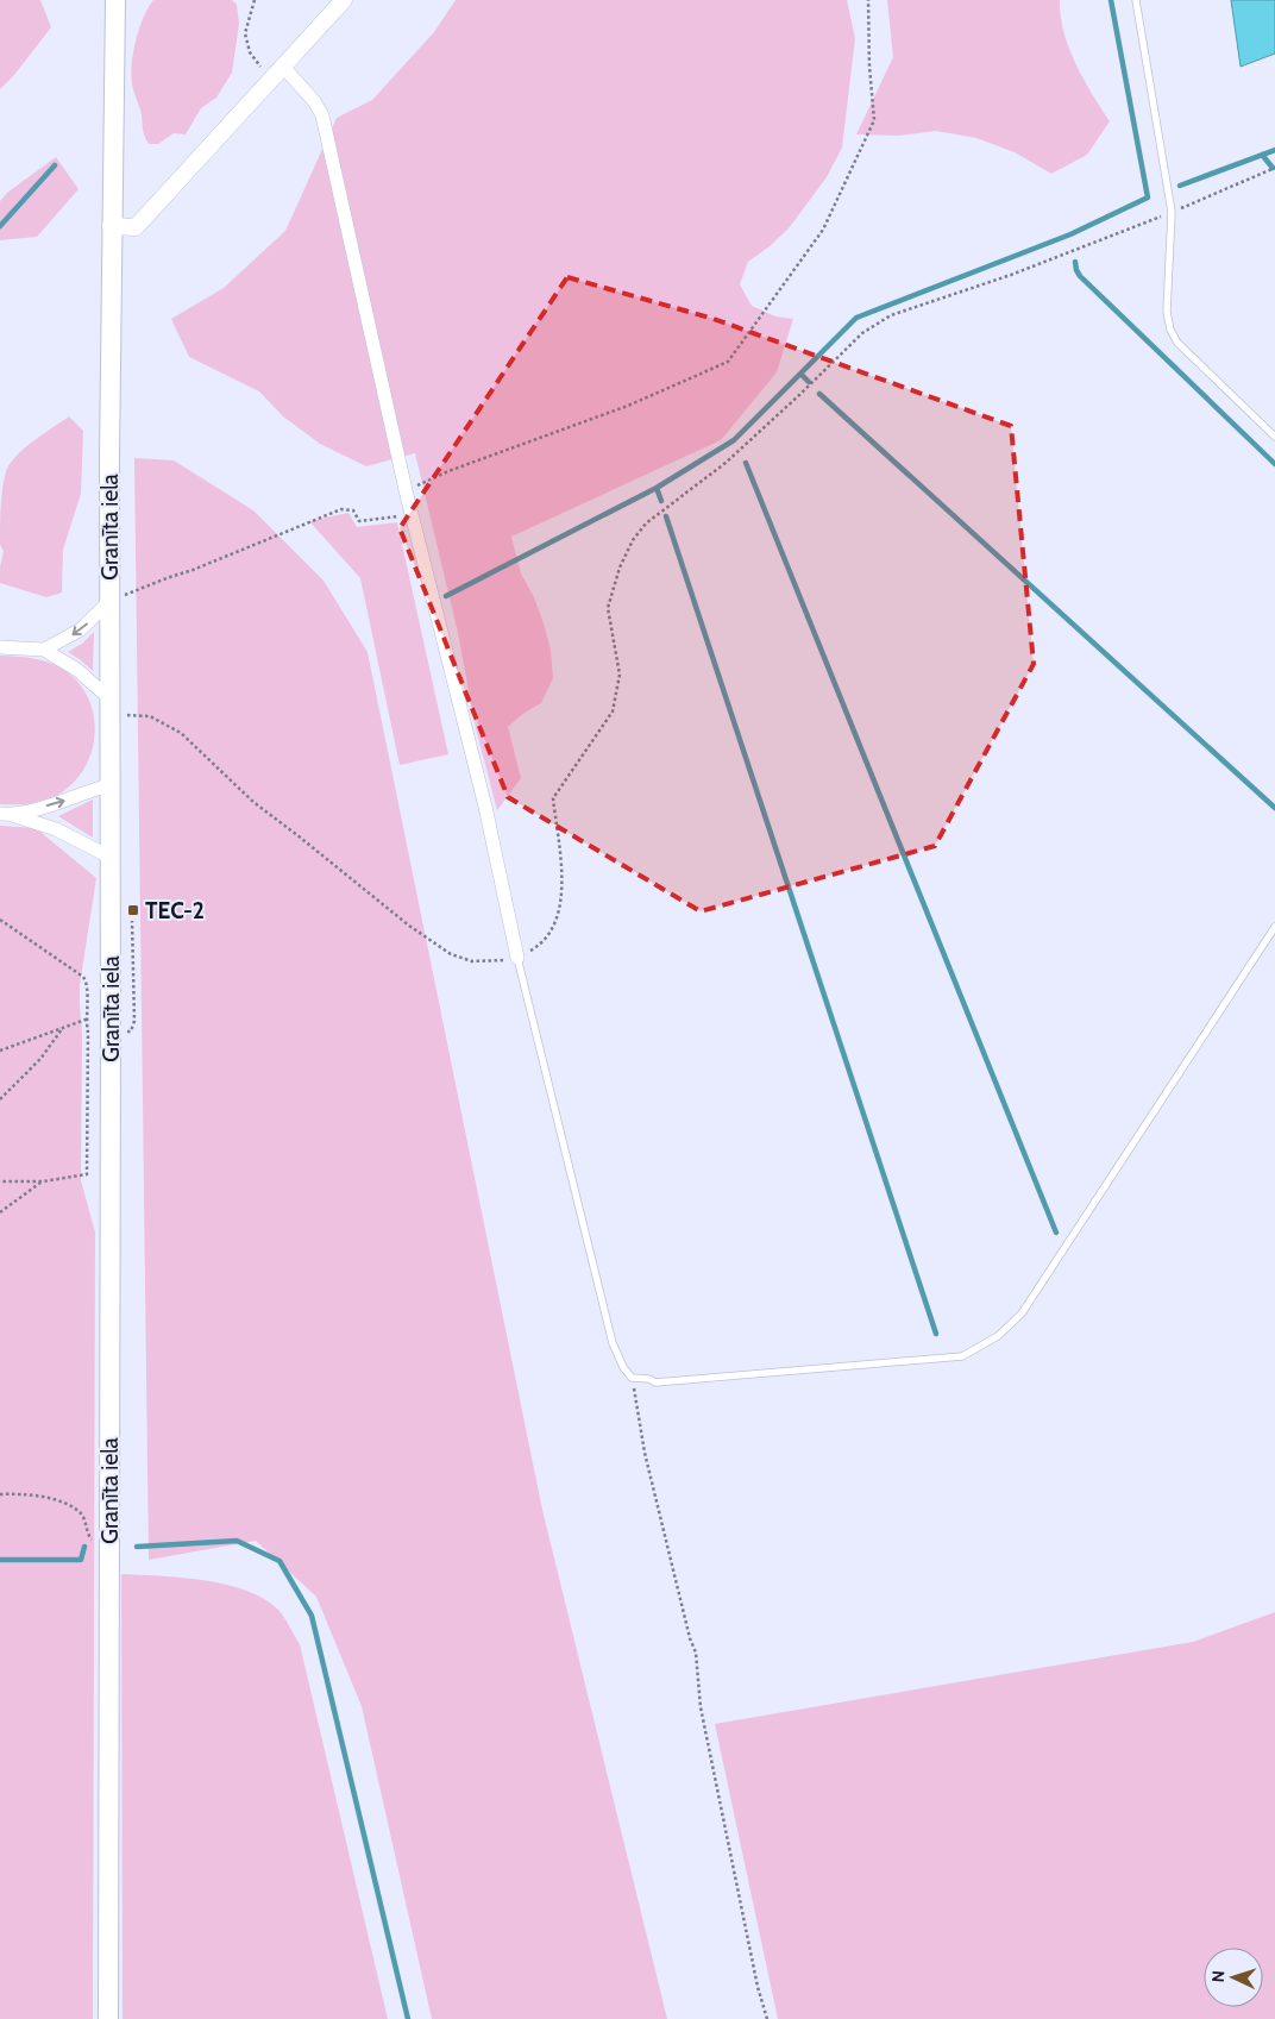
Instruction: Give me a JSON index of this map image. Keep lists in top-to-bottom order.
{
  "streets": {
    "main road": ["Granīta iela"]
  },
  "places": {
    "transit": ["TEC-2"]
  },
  "north": "left"
}
